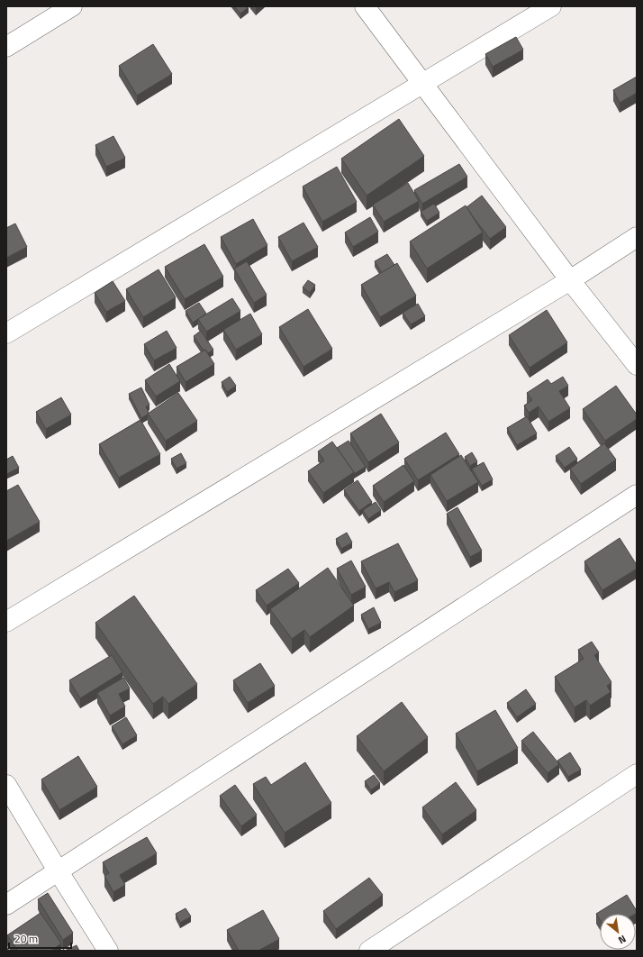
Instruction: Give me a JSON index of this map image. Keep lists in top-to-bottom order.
{
  "scale_bar": "20 m",
  "north": "bottom right"
}
